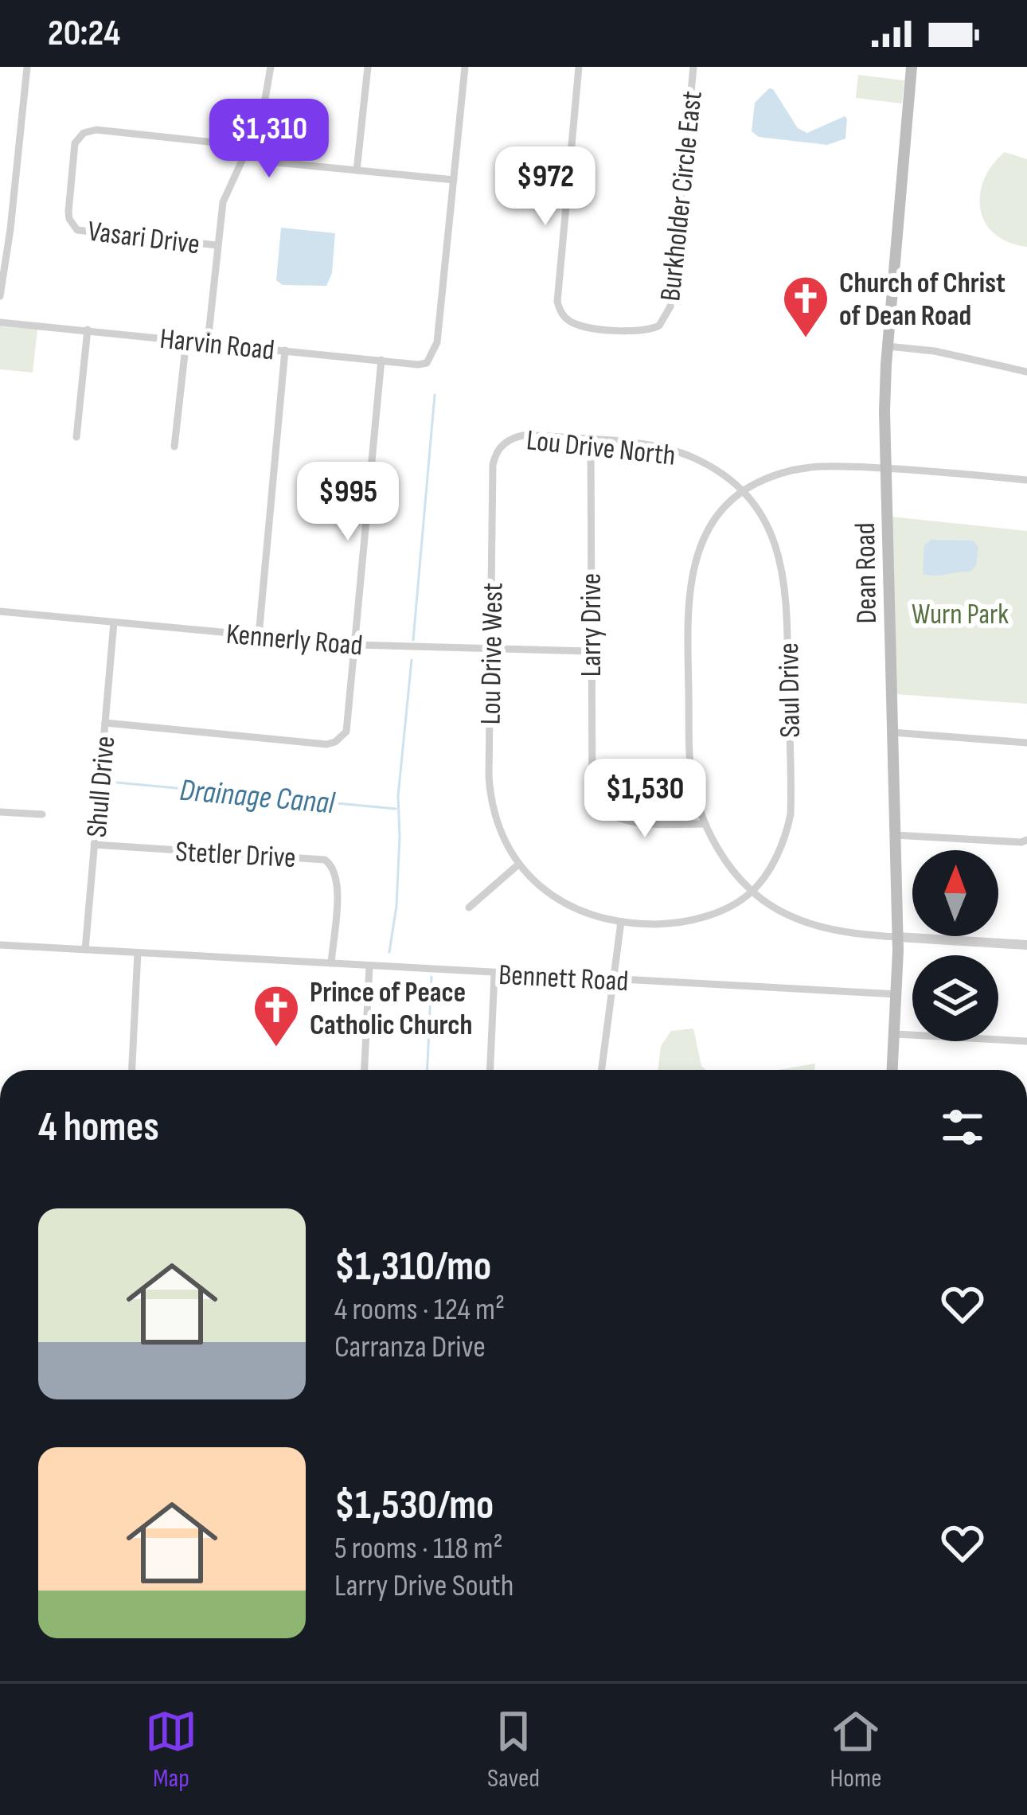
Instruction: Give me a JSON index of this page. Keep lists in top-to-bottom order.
{
  "streets": {
    "main road": ["Dean Road"],
    "street": [
      "Burkholder Circle East",
      "Vasari Drive",
      "Harvin Road",
      "Lou Drive North",
      "Larry Drive",
      "Kennerly Road",
      "Lou Drive West",
      "Saul Drive",
      "Shull Drive",
      "Stetler Drive",
      "Bennett Road"
    ]
  },
  "crossings": [
    ["Lou Drive North", "Larry Drive"],
    ["Lou Drive North", "Lou Drive West"],
    ["Lou Drive North", "Saul Drive"],
    ["Dean Road", "Bennett Road"],
    ["Larry Drive", "Kennerly Road"],
    ["Kennerly Road", "Lou Drive West"],
    ["Kennerly Road", "Shull Drive"],
    ["Shull Drive", "Stetler Drive"],
    ["Shull Drive", "Bennett Road"],
    ["Stetler Drive", "Bennett Road"]
  ],
  "water": ["Drainage Canal"],
  "parks": ["Wurn Park"],
  "places": {
    "church": ["Church of Christ of Dean Road", "Prince of Peace Catholic Church"]
  },
  "north": "top",
  "page": {
    "status": "20:24",
    "price": [
      "$1,310",
      "$972",
      "$995",
      "$1,530"
    ],
    "heading": "4 homes",
    "list": [
      {
        "name": "$1,310/mo",
        "note": "4 rooms · 124 m² · Carranza Drive"
      },
      {
        "name": "$1,530/mo",
        "note": "5 rooms · 118 m² · Larry Drive South"
      }
    ],
    "tabs": ["Map", "Saved", "Home"]
  }
}
